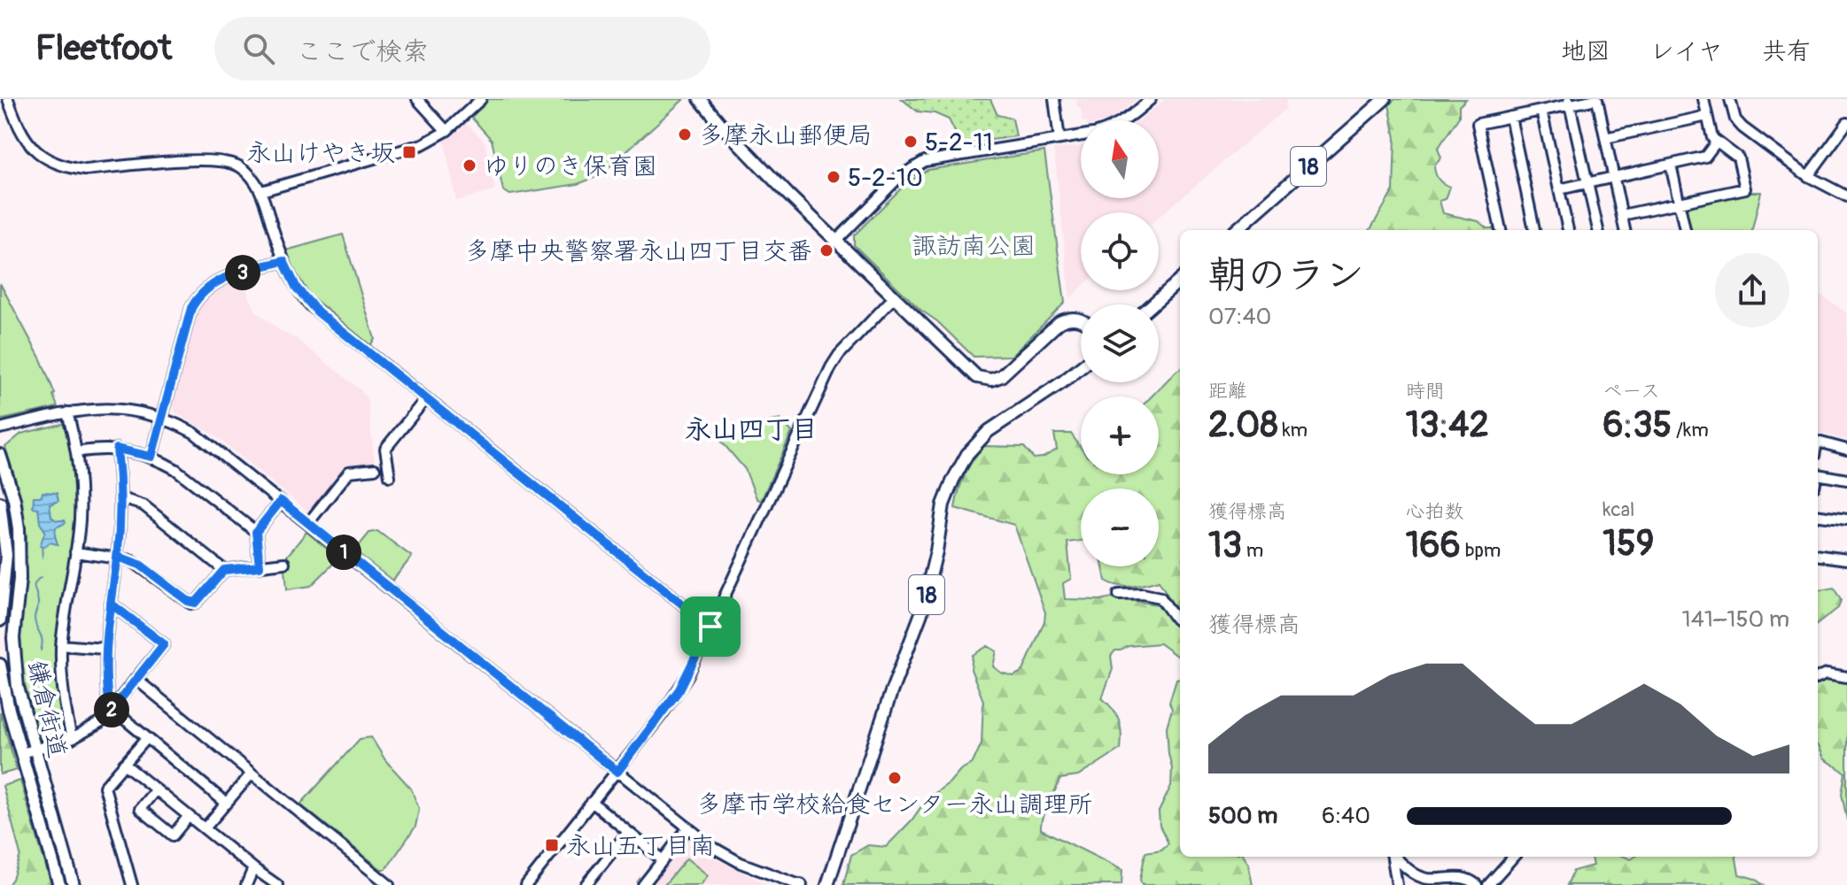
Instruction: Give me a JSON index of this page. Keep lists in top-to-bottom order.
{
  "streets": {
    "main road": ["18", "鎌倉街道"]
  },
  "districts": ["永山四丁目"],
  "parks": ["諏訪南公園"],
  "places": {
    "other": [
      "多摩永山郵便局",
      "5-2-11",
      "ゆりのき保育園",
      "5-2-10",
      "多摩中央警察署永山四丁目交番",
      "多摩市学校給食センター永山調理所"
    ],
    "transit": ["永山けやき坂", "永山五丁目南"]
  },
  "north": "top",
  "page": {
    "header": "Fleetfoot",
    "search": "ここで検索",
    "nav": ["地図", "レイヤ", "共有"],
    "map_buttons": ["+", "−"],
    "heading": ["朝のラン", "07:40"],
    "pins": ["3", "1", "2"],
    "stats": [
      ["距離", "2.08 km"],
      ["時間", "13:42"],
      ["ペース", "6:35 /km"],
      ["獲得標高", "13 m"],
      ["心拍数", "166 bpm"],
      ["kcal", "159"]
    ],
    "chart": ["獲得標高", "141–150 m"],
    "list": [
      {
        "name": "500 m",
        "note": "6:40"
      }
    ]
  }
}
